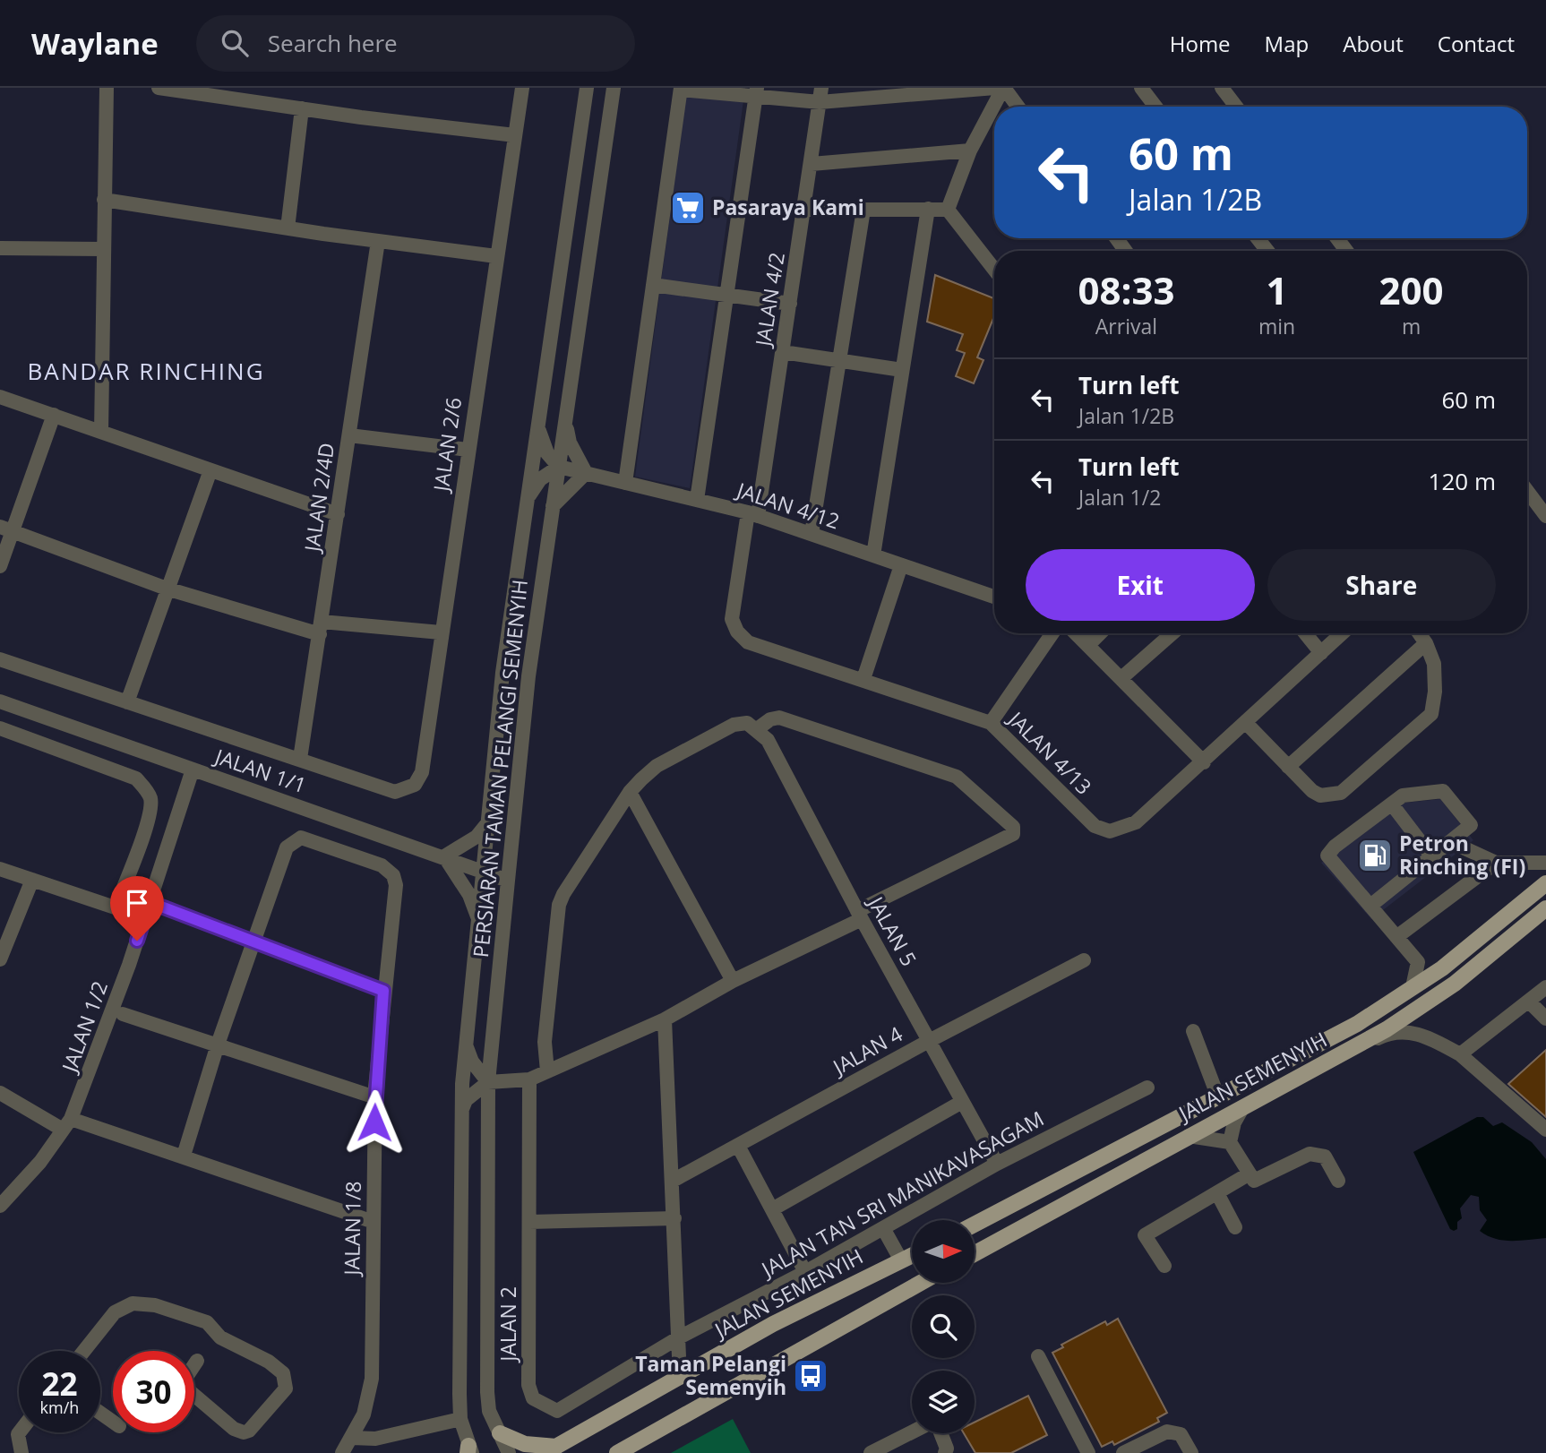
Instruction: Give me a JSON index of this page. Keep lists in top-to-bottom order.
{
  "streets": {
    "main road": ["JALAN SEMENYIH"],
    "street": [
      "JALAN 4/2",
      "JALAN 2/6",
      "JALAN 2/4D",
      "JALAN 4/12",
      "JALAN 4/13",
      "PERSIARAN TAMAN PELANGI SEMENYIH",
      "JALAN 1/1",
      "JALAN 5",
      "JALAN 1/2",
      "JALAN 4",
      "JALAN TAN SRI MANIKAVASAGAM",
      "JALAN 1/8",
      "JALAN 2"
    ]
  },
  "crossings": [
    ["JALAN 4/2", "JALAN 4/12"],
    ["JALAN 4/2", "JALAN 4/13"],
    ["JALAN 2/6", "JALAN 2/4D"],
    ["JALAN 4/12", "JALAN 4/13"],
    ["JALAN 4/12", "PERSIARAN TAMAN PELANGI SEMENYIH"],
    ["PERSIARAN TAMAN PELANGI SEMENYIH", "JALAN 1/1"],
    ["JALAN 1/1", "JALAN 1/2"],
    ["JALAN 5", "JALAN 4"],
    ["JALAN 5", "JALAN TAN SRI MANIKAVASAGAM"],
    ["JALAN TAN SRI MANIKAVASAGAM", "JALAN 2"]
  ],
  "districts": ["BANDAR RINCHING"],
  "places": {
    "supermarket": ["Pasaraya Kami"],
    "fuel station": ["Petron Rinching (FI)"],
    "bus stop": ["Taman Pelangi Semenyih"]
  },
  "north": "right",
  "page": {
    "header": "Waylane",
    "search": "Search here",
    "nav": [
      "Home",
      "Map",
      "About",
      "Contact"
    ],
    "turn": ["60 m", "Jalan 1/2B"],
    "eta": [
      "08:33",
      "Arrival",
      "1",
      "min",
      "200",
      "m"
    ],
    "list": [
      {
        "name": "Turn left",
        "note": "Jalan 1/2B",
        "value": "60 m"
      },
      {
        "name": "Turn left",
        "note": "Jalan 1/2",
        "value": "120 m"
      }
    ],
    "buttons": ["Exit", "Share"],
    "speed": "22 km/h",
    "limit": "30"
  }
}
